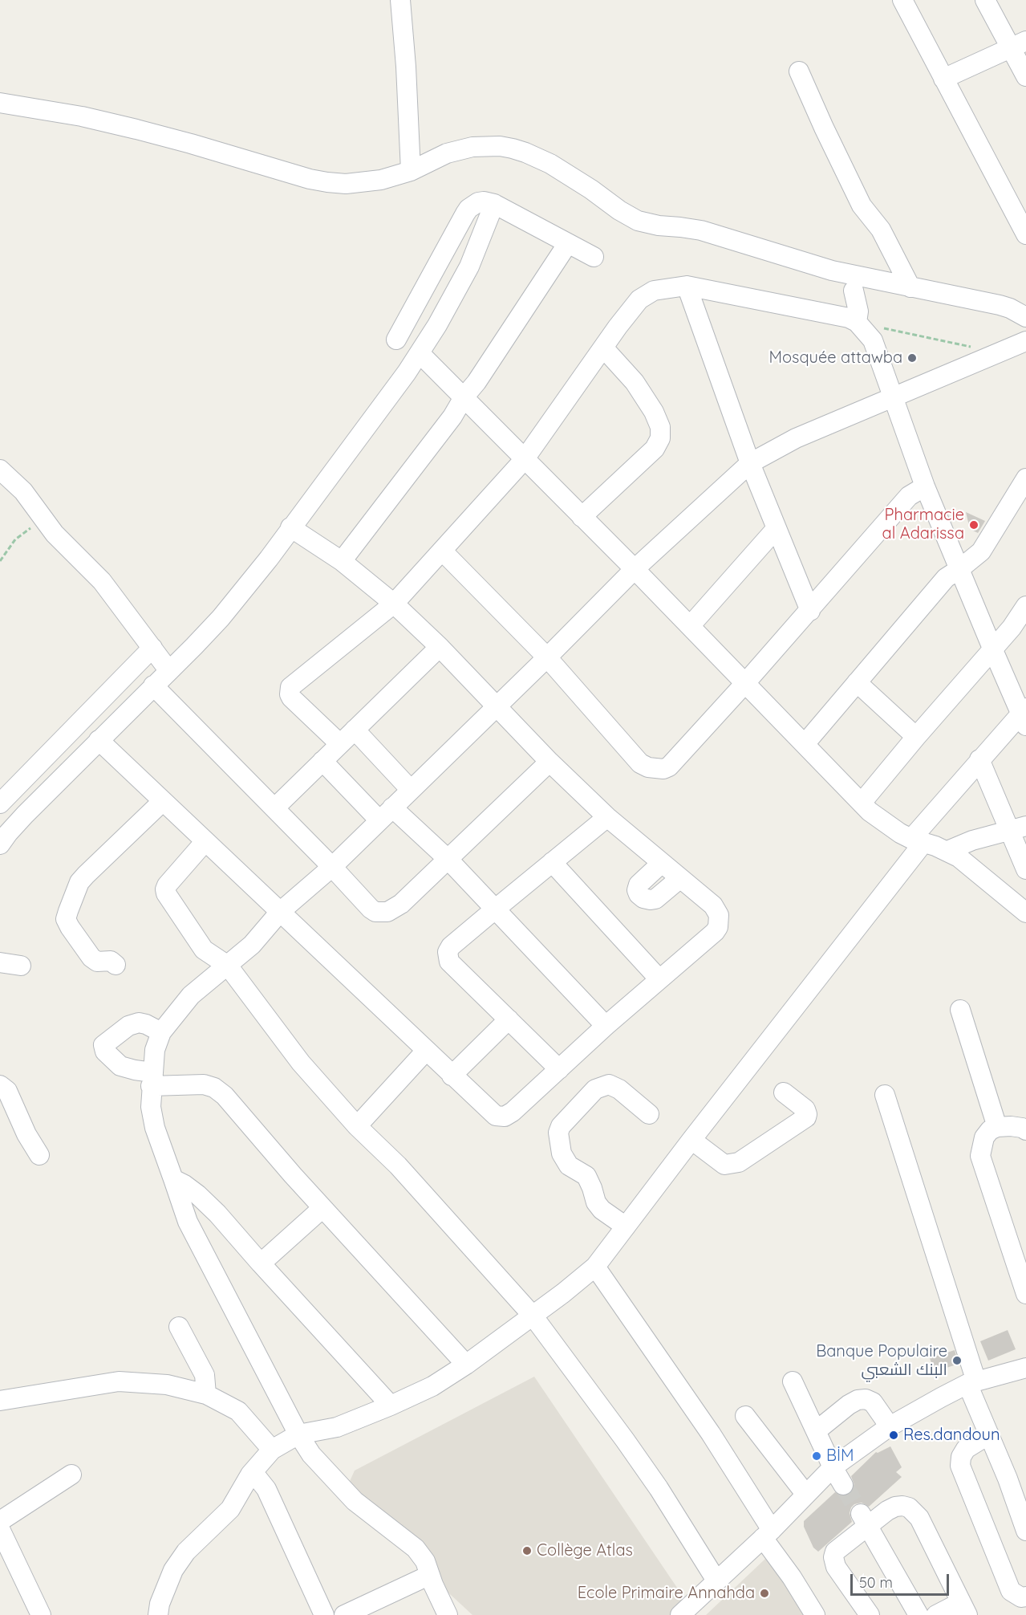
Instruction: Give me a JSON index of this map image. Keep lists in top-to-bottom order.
{
  "places": [
    "Mosquée attawba",
    "Pharmacie al Adarissa",
    "Banque Populaire البنك الشعبي",
    "Res.dandoun",
    "BİM",
    "Collège Atlas",
    "Ecole Primaire Annahda"
  ],
  "scale_bar": "50 m"
}
